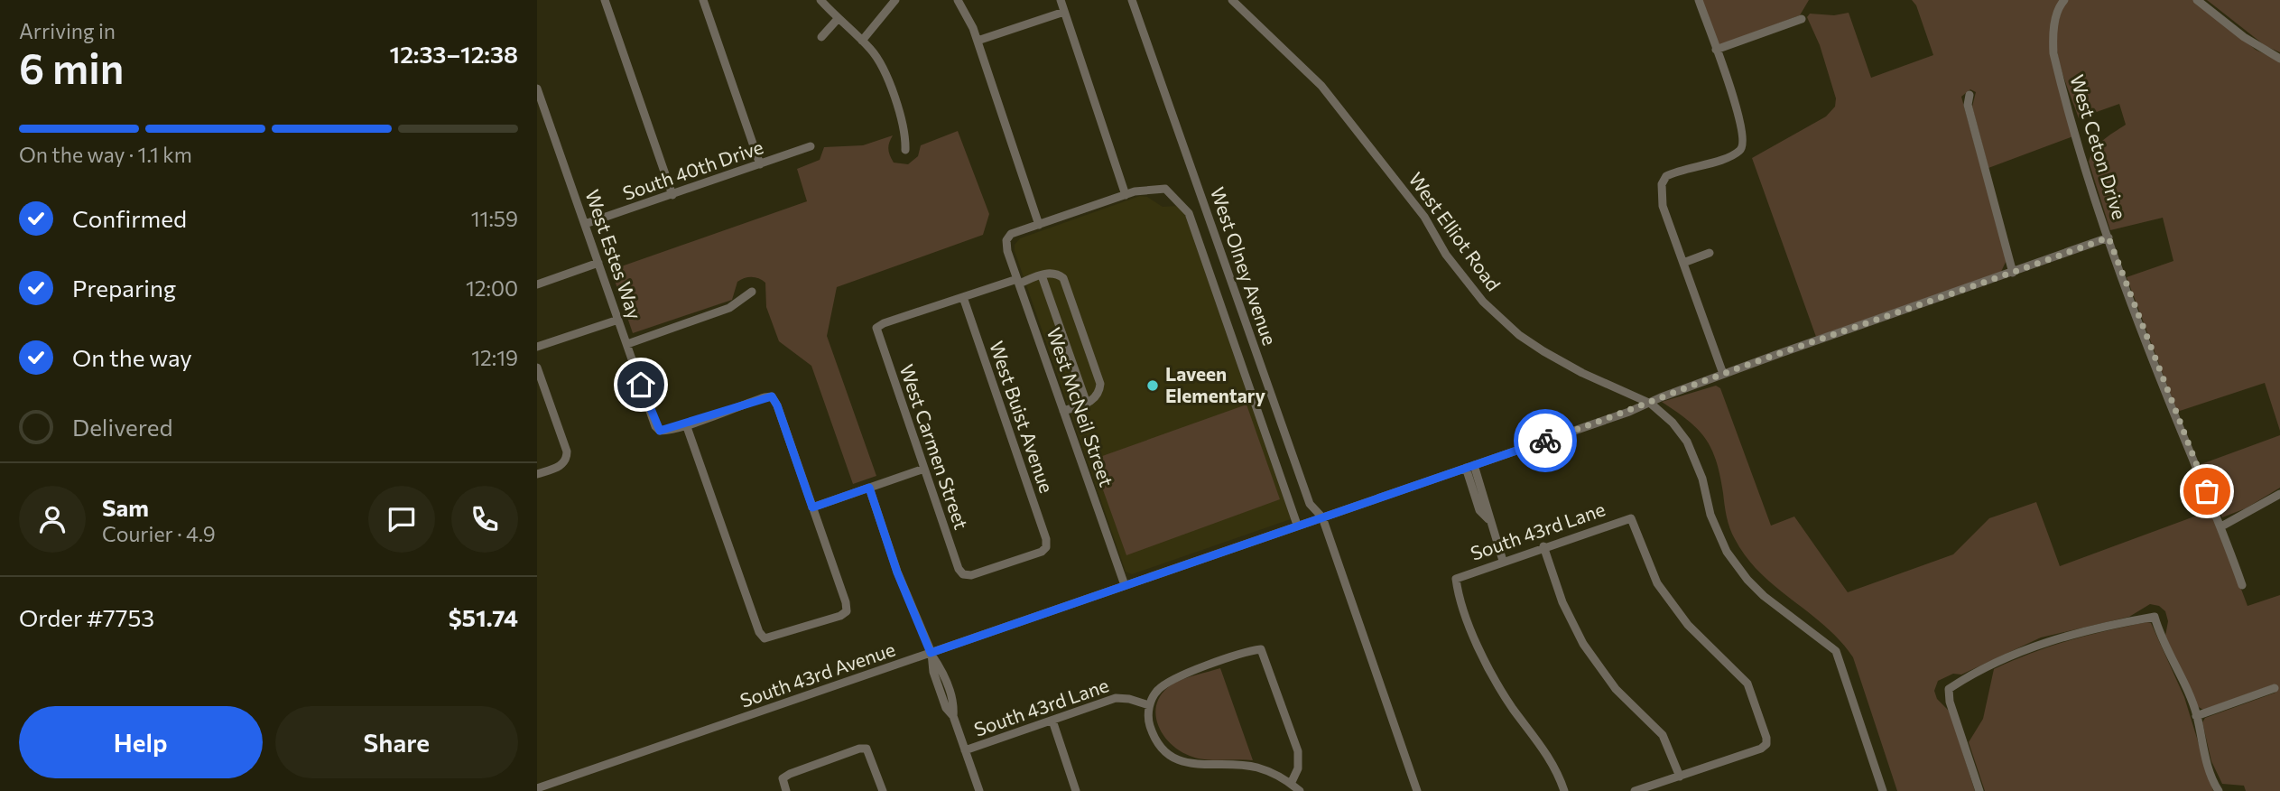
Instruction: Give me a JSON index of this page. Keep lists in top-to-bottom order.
{
  "streets": {
    "street": [
      "West Ceton Drive",
      "South 40th Drive",
      "West Elliot Road",
      "West Estes Way",
      "West Olney Avenue",
      "West McNeil Street",
      "West Buist Avenue",
      "West Carmen Street",
      "South 43rd Lane",
      "South 43rd Avenue"
    ]
  },
  "crossings": [
    ["West Ceton Drive", "South 43rd Avenue"],
    ["South 40th Drive", "West Estes Way"],
    ["West Elliot Road", "South 43rd Avenue"],
    ["West Olney Avenue", "South 43rd Avenue"],
    ["West McNeil Street", "South 43rd Avenue"],
    ["West Buist Avenue", "West Carmen Street"]
  ],
  "places": ["Laveen Elementary"],
  "page": {
    "heading": ["6 min", "Arriving in", "12:33–12:38"],
    "panel": [
      "Sam",
      "Courier · 4.9",
      "Order #7753",
      "$51.74"
    ],
    "bar": "On the way · 1.1 km",
    "list": [
      ["Confirmed", "11:59"],
      ["Preparing", "12:00"],
      ["On the way", "12:19"],
      "Delivered"
    ],
    "buttons": ["Help", "Share"]
  }
}
